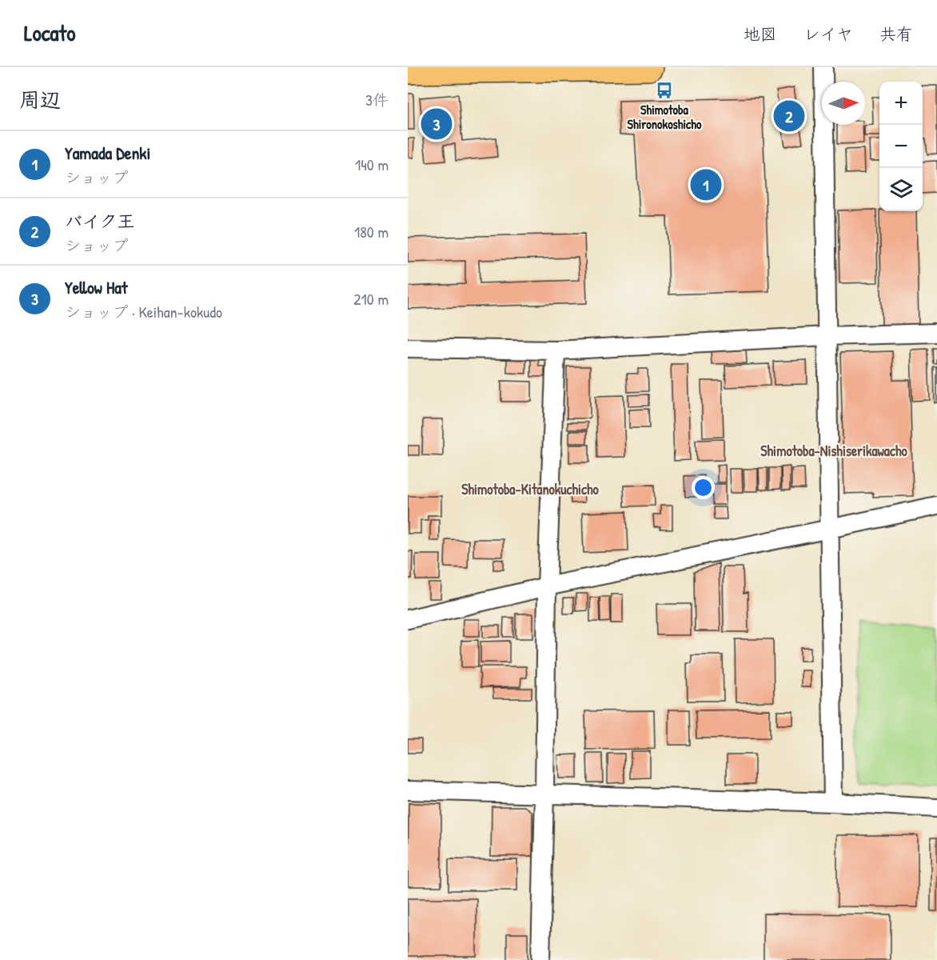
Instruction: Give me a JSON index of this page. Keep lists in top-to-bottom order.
{
  "districts": ["Shimotoba-Nishiserikawacho", "Shimotoba-Kitanokuchicho"],
  "places": {
    "bus stop": ["Shimotoba Shironokoshicho"]
  },
  "north": "right",
  "page": {
    "header": "Locato",
    "nav": ["地図", "レイヤ", "共有"],
    "heading": ["周辺", "3件"],
    "map_buttons": ["+", "−"],
    "pins": ["2", "3", "1"],
    "list": [
      {
        "mark": "1",
        "name": "Yamada Denki",
        "note": "ショップ",
        "value": "140 m"
      },
      {
        "mark": "2",
        "name": "バイク王",
        "note": "ショップ",
        "value": "180 m"
      },
      {
        "mark": "3",
        "name": "Yellow Hat",
        "note": "ショップ · Keihan-kokudo",
        "value": "210 m"
      }
    ]
  }
}
